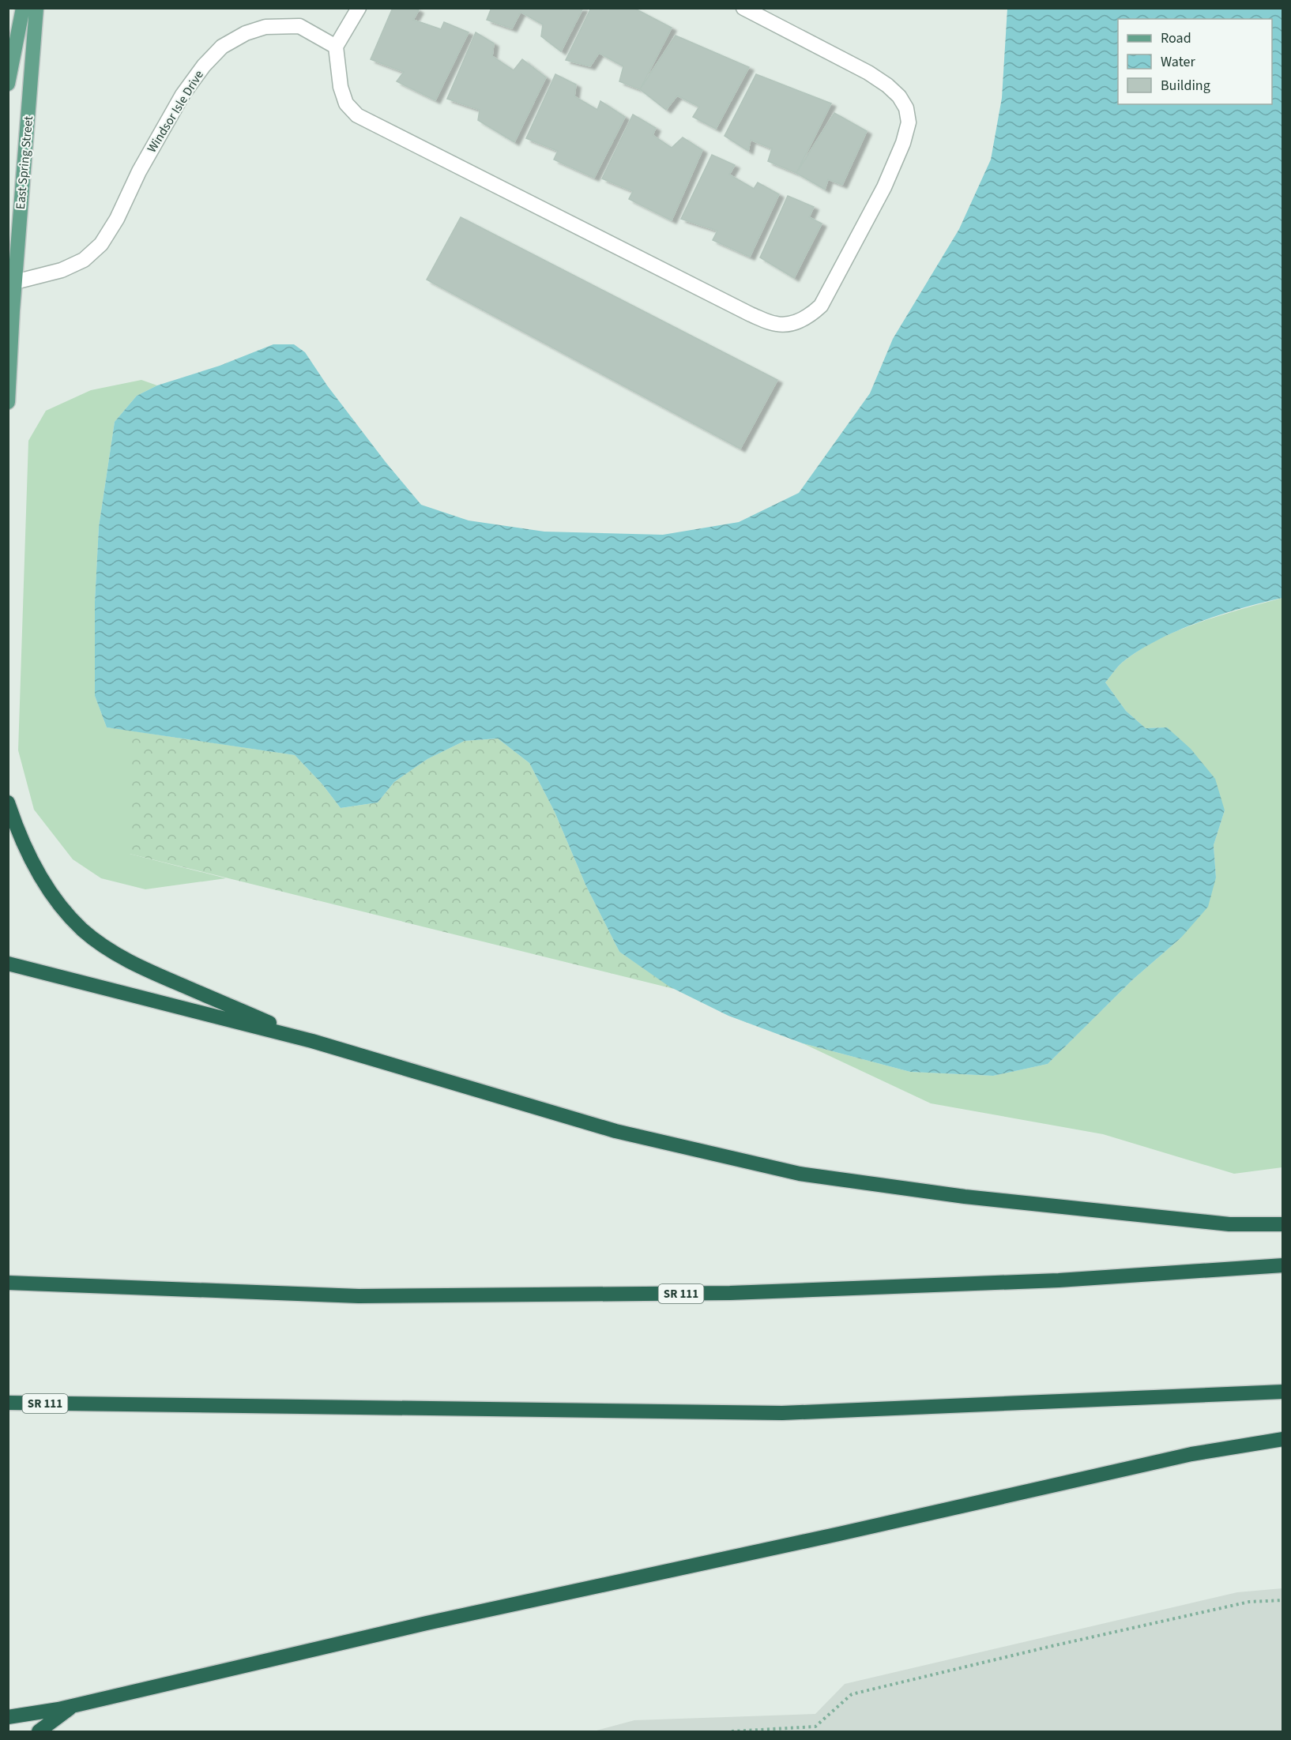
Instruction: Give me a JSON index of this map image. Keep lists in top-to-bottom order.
{
  "streets": {
    "highway": ["SR 111"],
    "main road": ["East Spring Street"],
    "street": ["Windsor Isle Drive"]
  },
  "crossings": [
    ["Windsor Isle Drive", "East Spring Street"]
  ],
  "legend": ["Road", "Water", "Building"]
}
